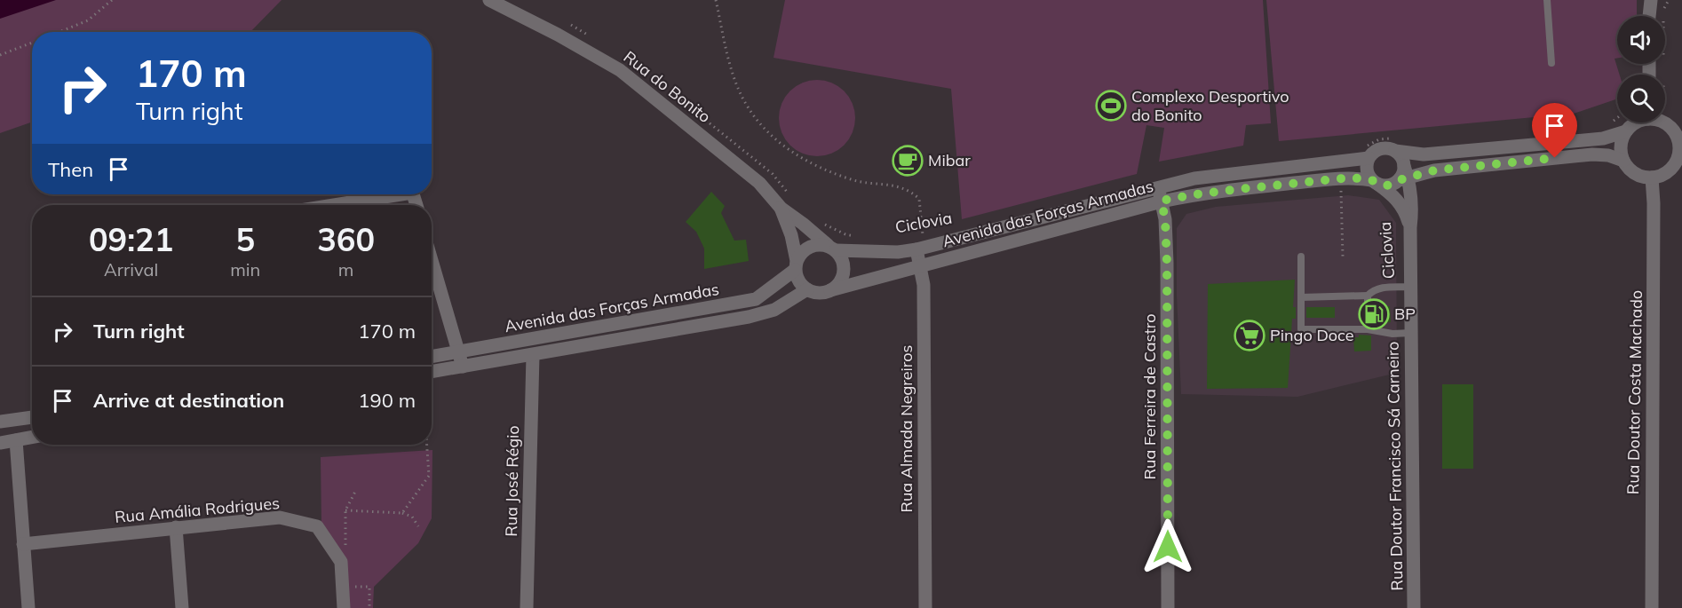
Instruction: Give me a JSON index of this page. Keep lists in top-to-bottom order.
{
  "streets": {
    "street": [
      "Rua do Bonito",
      "Avenida das Forças Armadas",
      "Rua Doutor Costa Machado",
      "Rua Ferreira de Castro",
      "Rua Almada Negreiros",
      "Rua Doutor Francisco Sá Carneiro",
      "Rua José Régio",
      "Rua Amália Rodrigues"
    ],
    "path": ["Ciclovia"]
  },
  "crossings": [
    ["Rua do Bonito", "Avenida das Forças Armadas"],
    ["Avenida das Forças Armadas", "Ciclovia"],
    ["Avenida das Forças Armadas", "Rua Ferreira de Castro"],
    ["Avenida das Forças Armadas", "Rua Almada Negreiros"],
    ["Avenida das Forças Armadas", "Rua Doutor Francisco Sá Carneiro"],
    ["Avenida das Forças Armadas", "Rua José Régio"],
    ["Ciclovia", "Rua Almada Negreiros"]
  ],
  "places": {
    "sports": ["Complexo Desportivo do Bonito"],
    "cafe": ["Mibar"],
    "fuel station": ["BP"],
    "supermarket": ["Pingo Doce"]
  },
  "page": {
    "turn": ["170 m", "Turn right"],
    "then": "Then",
    "eta": [
      "09:21",
      "Arrival",
      "5",
      "min",
      "360",
      "m"
    ],
    "list": [
      {
        "name": "Turn right",
        "value": "170 m"
      },
      {
        "name": "Arrive at destination",
        "value": "190 m"
      }
    ]
  }
}
